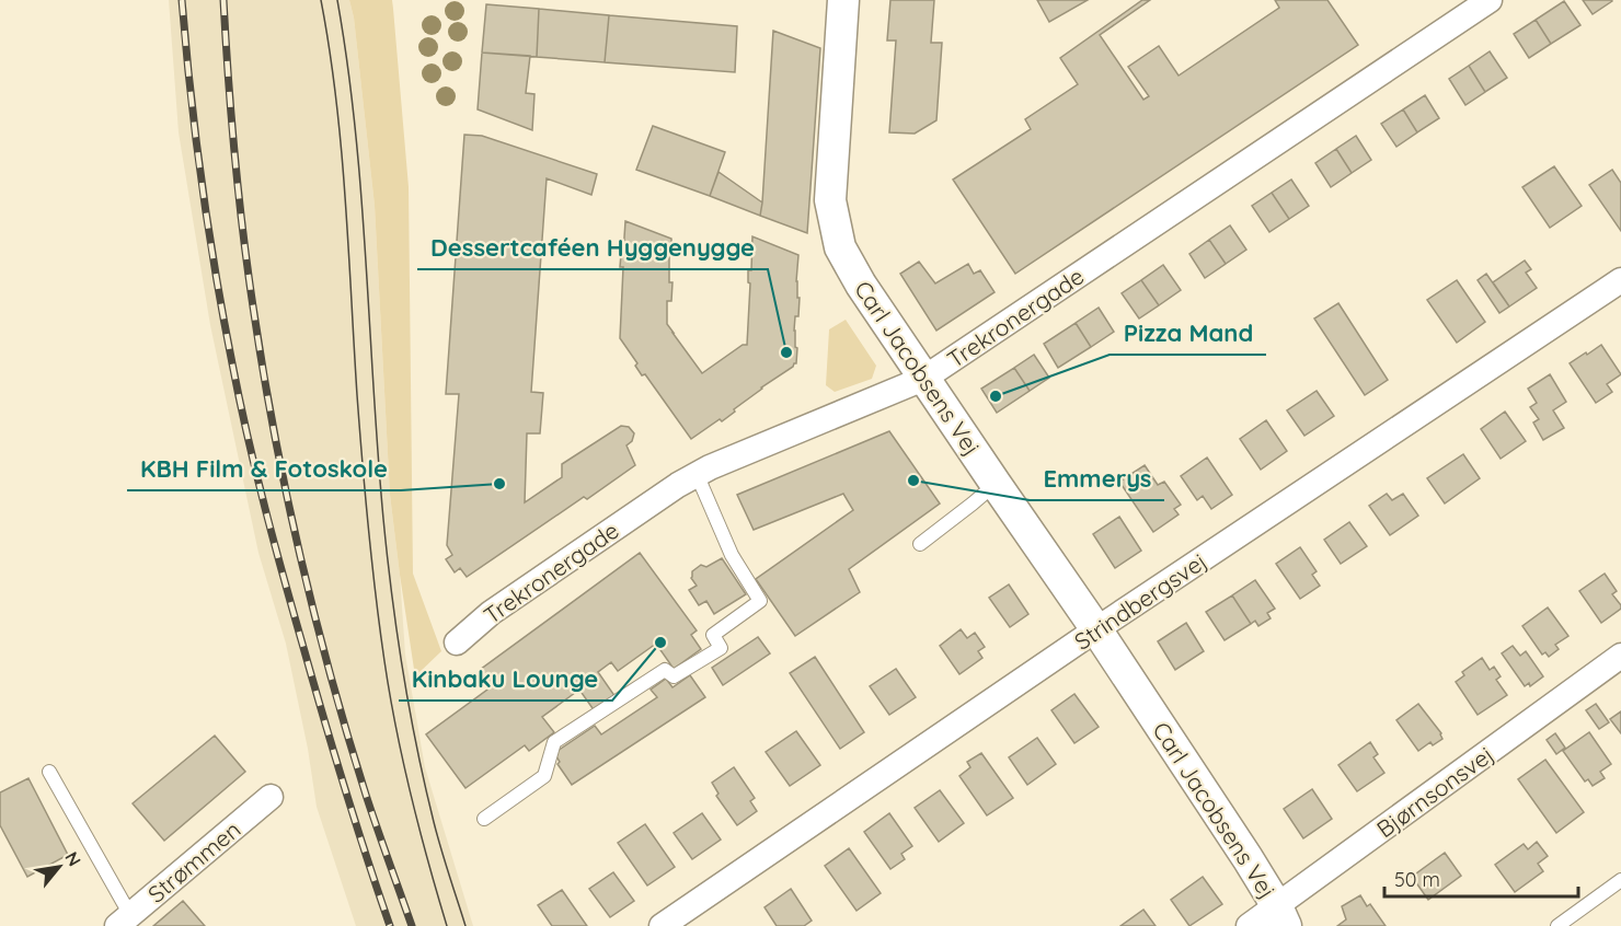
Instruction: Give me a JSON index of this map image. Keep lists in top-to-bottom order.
{
  "streets": {
    "street": [
      "Trekronergade",
      "Carl Jacobsens Vej",
      "Strindbergsvej",
      "Bjørnsonsvej",
      "Strømmen"
    ]
  },
  "crossings": [
    ["Trekronergade", "Carl Jacobsens Vej"],
    ["Carl Jacobsens Vej", "Strindbergsvej"],
    ["Carl Jacobsens Vej", "Bjørnsonsvej"]
  ],
  "places": [
    "Dessertcaféen Hyggenygge",
    "Pizza Mand",
    "Emmerys",
    "KBH Film & Fotoskole",
    "Kinbaku Lounge"
  ],
  "scale_bar": "50 m",
  "north": "top right"
}
